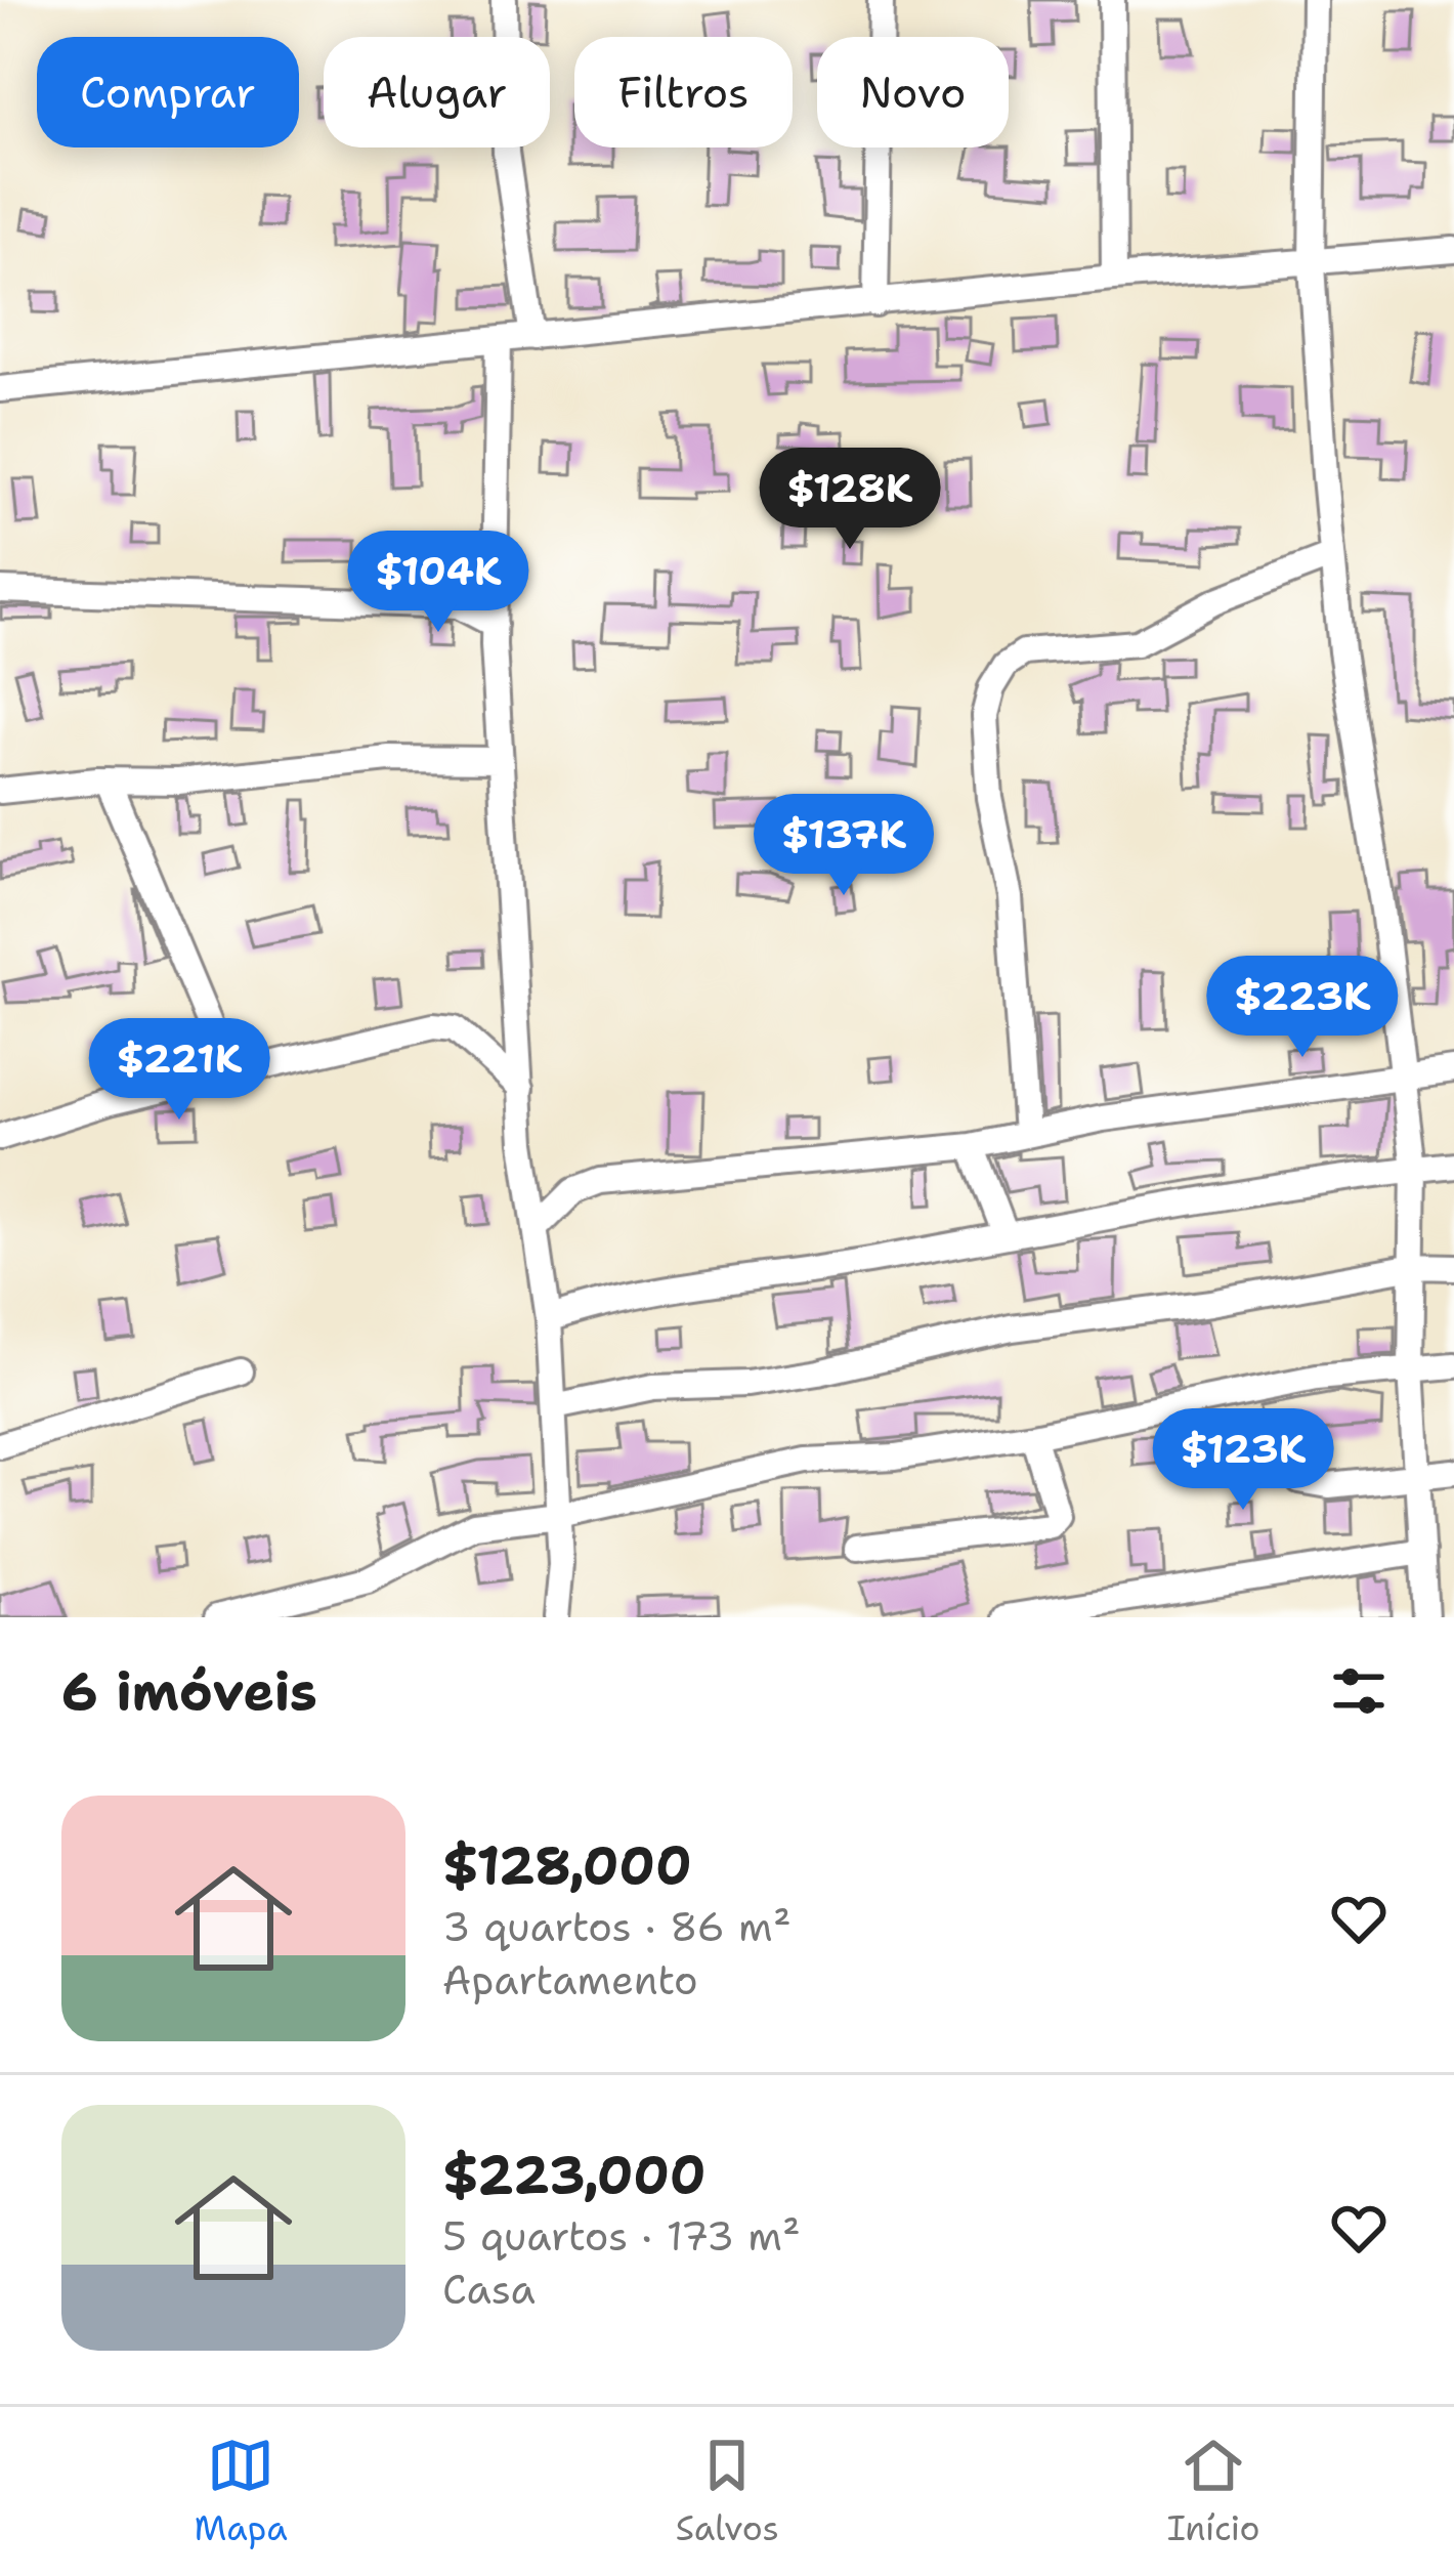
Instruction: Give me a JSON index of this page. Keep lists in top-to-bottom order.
{
  "page": {
    "chip": [
      "Comprar",
      "Alugar",
      "Filtros",
      "Novo"
    ],
    "price": [
      "$128K",
      "$104K",
      "$137K",
      "$223K",
      "$221K",
      "$123K"
    ],
    "heading": "6 imóveis",
    "list": [
      {
        "name": "$128,000",
        "note": "3 quartos · 86 m² · Apartamento"
      },
      {
        "name": "$223,000",
        "note": "5 quartos · 173 m² · Casa"
      }
    ],
    "tabs": ["Mapa", "Salvos", "Início"]
  }
}
